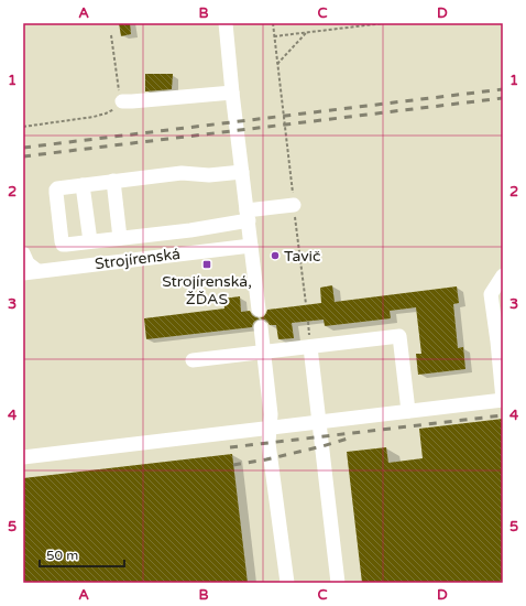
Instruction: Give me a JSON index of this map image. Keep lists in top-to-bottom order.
{
  "streets": {
    "street": ["Strojírenská"]
  },
  "places": {
    "other": ["Tavič"],
    "transit": ["Strojírenská, ŽĎAS"]
  },
  "scale_bar": "50 m",
  "grid": {
    "columns": [
      "A",
      "B",
      "C",
      "D"
    ],
    "rows": [
      "1",
      "2",
      "3",
      "4",
      "5"
    ]
  }
}
